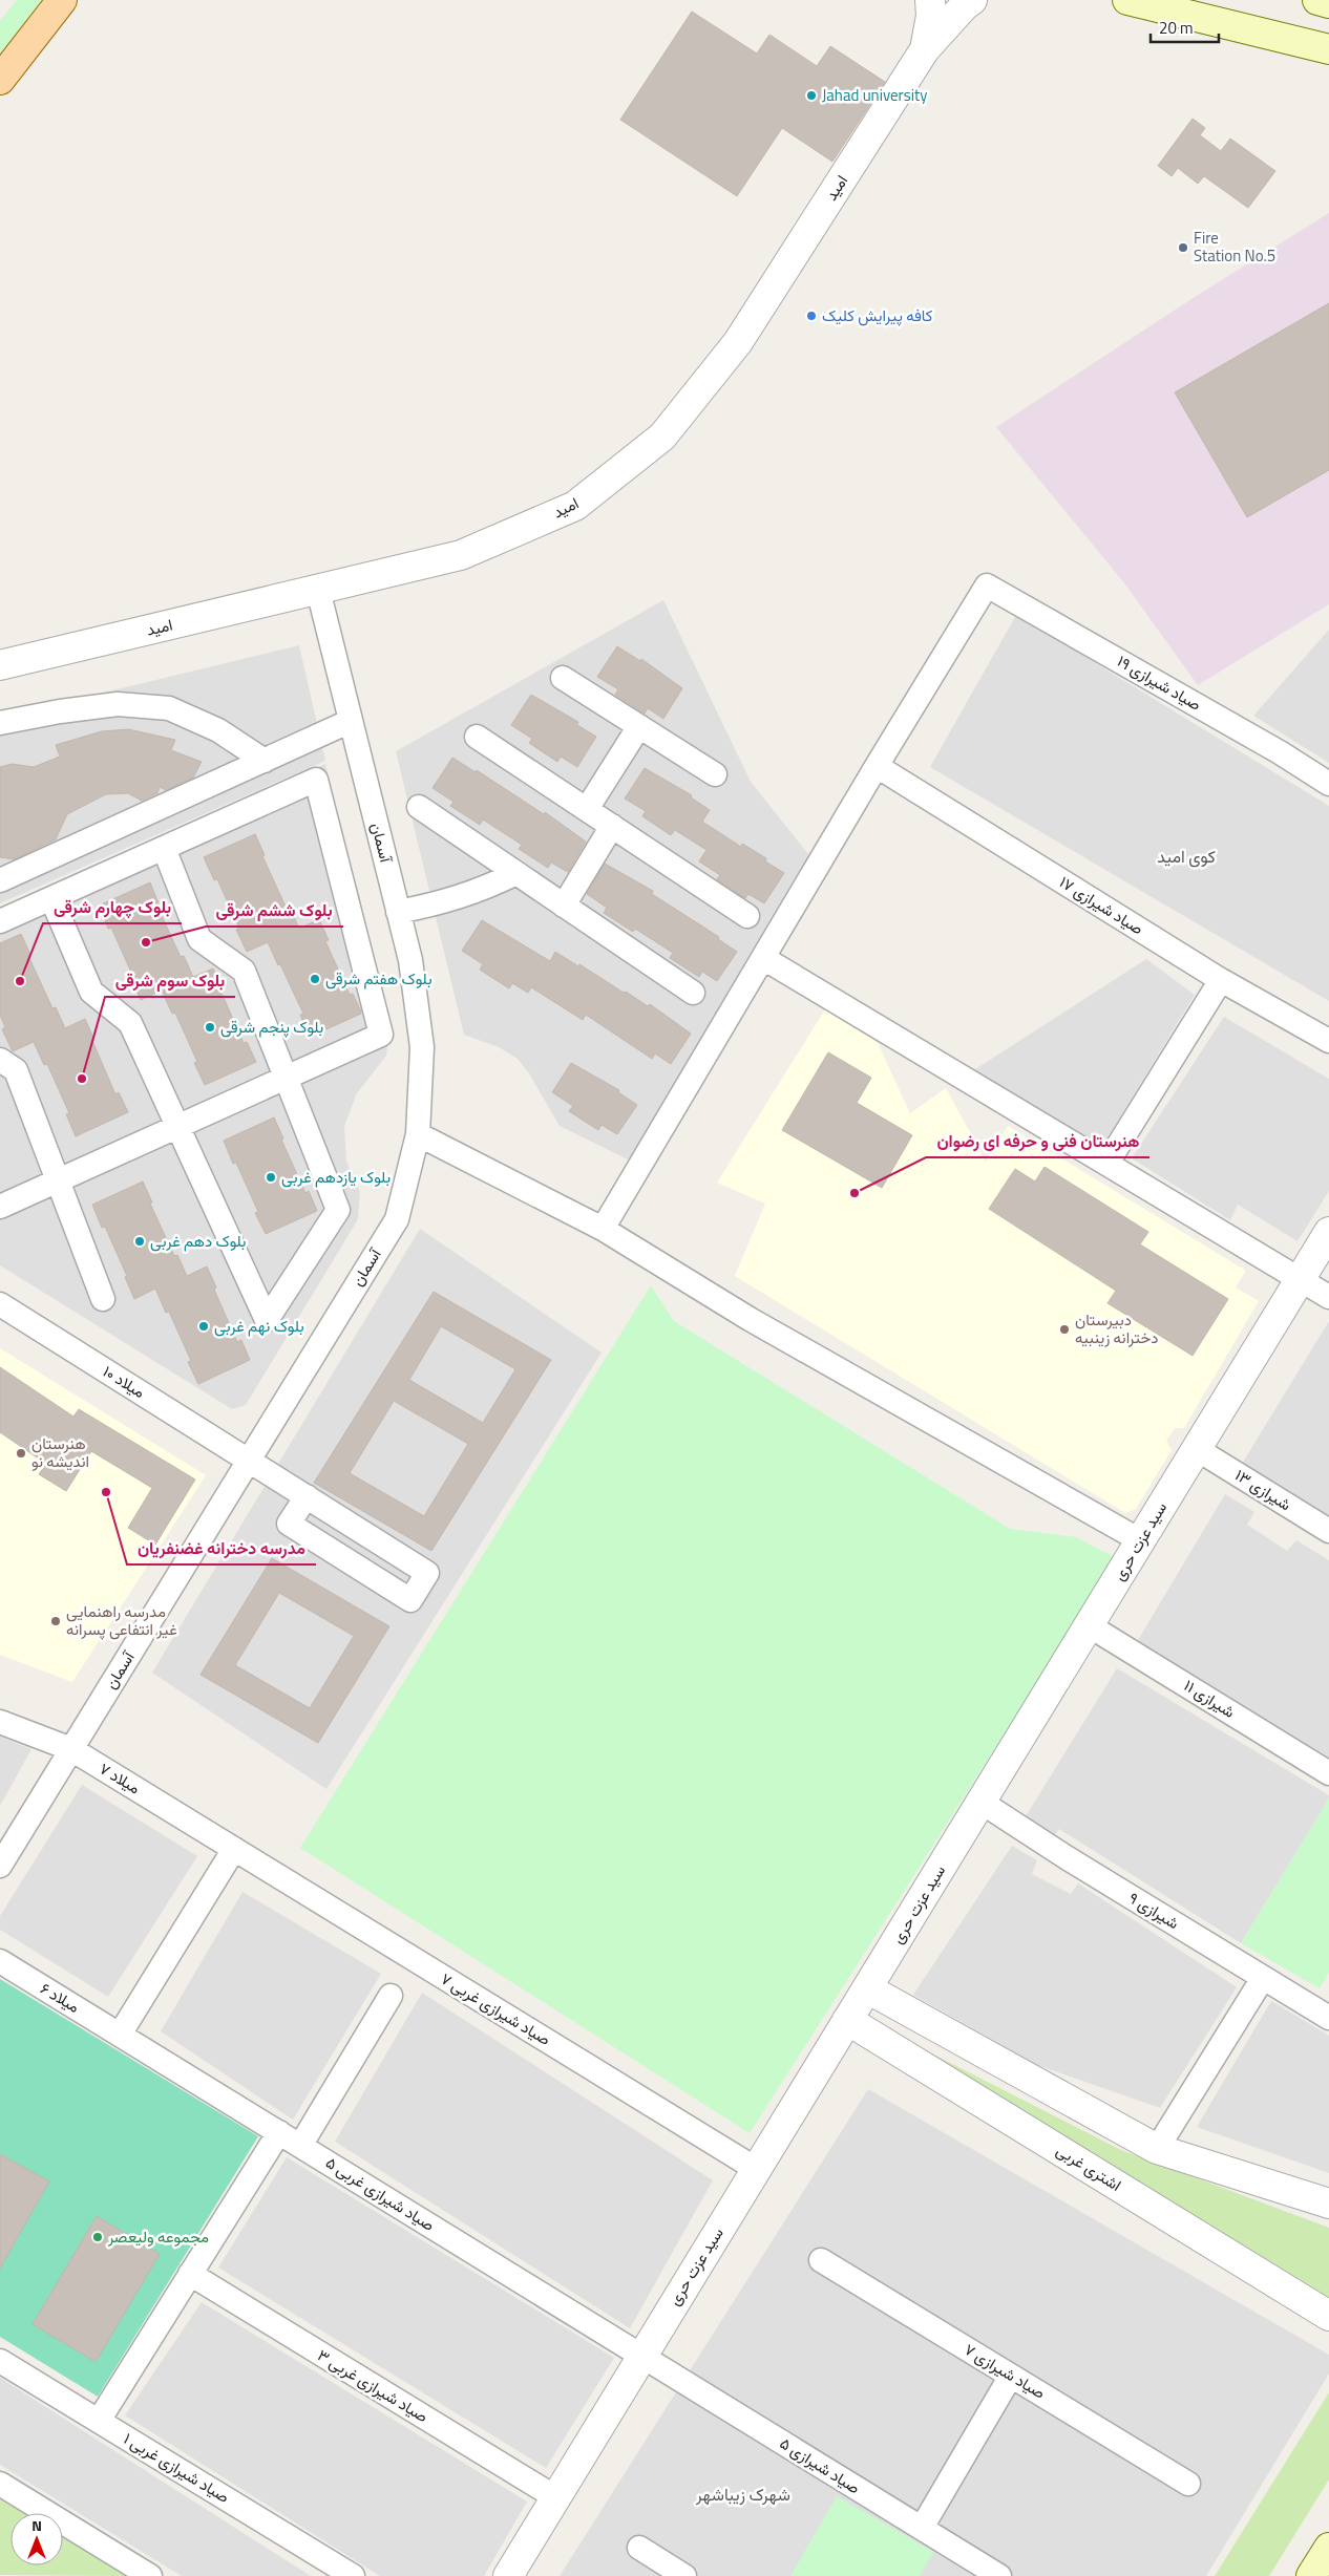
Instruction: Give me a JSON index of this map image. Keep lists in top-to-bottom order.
{
  "streets": {
    "street": [
      "امید",
      "صیاد شیرازی ۱۹",
      "آسمان",
      "صیاد شیرازی ۱۷",
      "میلاد ۱۰",
      "شیرازی ۱۳",
      "سید عزت حری",
      "شیرازی ۱۱",
      "میلاد ۷",
      "شیرازی ۹",
      "میلاد ۶",
      "صیاد شیرازی غربی ۷",
      "اشتری غربی",
      "صیاد شیرازی غربی ۵",
      "صیاد شیرازی ۷",
      "صیاد شیرازی غربی ۳",
      "صیاد شیرازی ۵",
      "صیاد شیرازی غربی ۱"
    ]
  },
  "crossings": [
    ["امید", "آسمان"],
    ["صیاد شیرازی ۱۹", "صیاد شیرازی ۱۷"],
    ["آسمان", "میلاد ۱۰"],
    ["آسمان", "میلاد ۷"],
    ["شیرازی ۱۳", "سید عزت حری"],
    ["سید عزت حری", "شیرازی ۱۱"],
    ["سید عزت حری", "شیرازی ۹"],
    ["سید عزت حری", "صیاد شیرازی غربی ۷"],
    ["سید عزت حری", "اشتری غربی"],
    ["سید عزت حری", "صیاد شیرازی غربی ۵"],
    ["سید عزت حری", "صیاد شیرازی غربی ۳"],
    ["سید عزت حری", "صیاد شیرازی ۵"],
    ["میلاد ۷", "صیاد شیرازی غربی ۷"],
    ["میلاد ۶", "صیاد شیرازی غربی ۵"],
    ["صیاد شیرازی غربی ۵", "صیاد شیرازی ۵"]
  ],
  "districts": ["کوی امید", "شهرک زیباشهر"],
  "places": [
    "Jahad university",
    "Fire Station No.5",
    "کافه پیرایش کلیک",
    "بلوک ششم شرقی",
    "بلوک هفتم شرقی",
    "بلوک چهارم شرقی",
    "بلوک پنجم شرقی",
    "بلوک سوم شرقی",
    "بلوک یازدهم غربی",
    "هنرستان فنی و حرفه ای رضوان",
    "بلوک دهم غربی",
    "بلوک نهم غربی",
    "دبیرستان دخترانه زینبیه",
    "هنرستان اندیشه نو",
    "مدرسه دخترانه غضنفریان",
    "مدرسه راهنمایی غیر انتفاعی پسرانه",
    "مجموعه ولیعصر"
  ],
  "scale_bar": "20 m",
  "north": "top"
}
